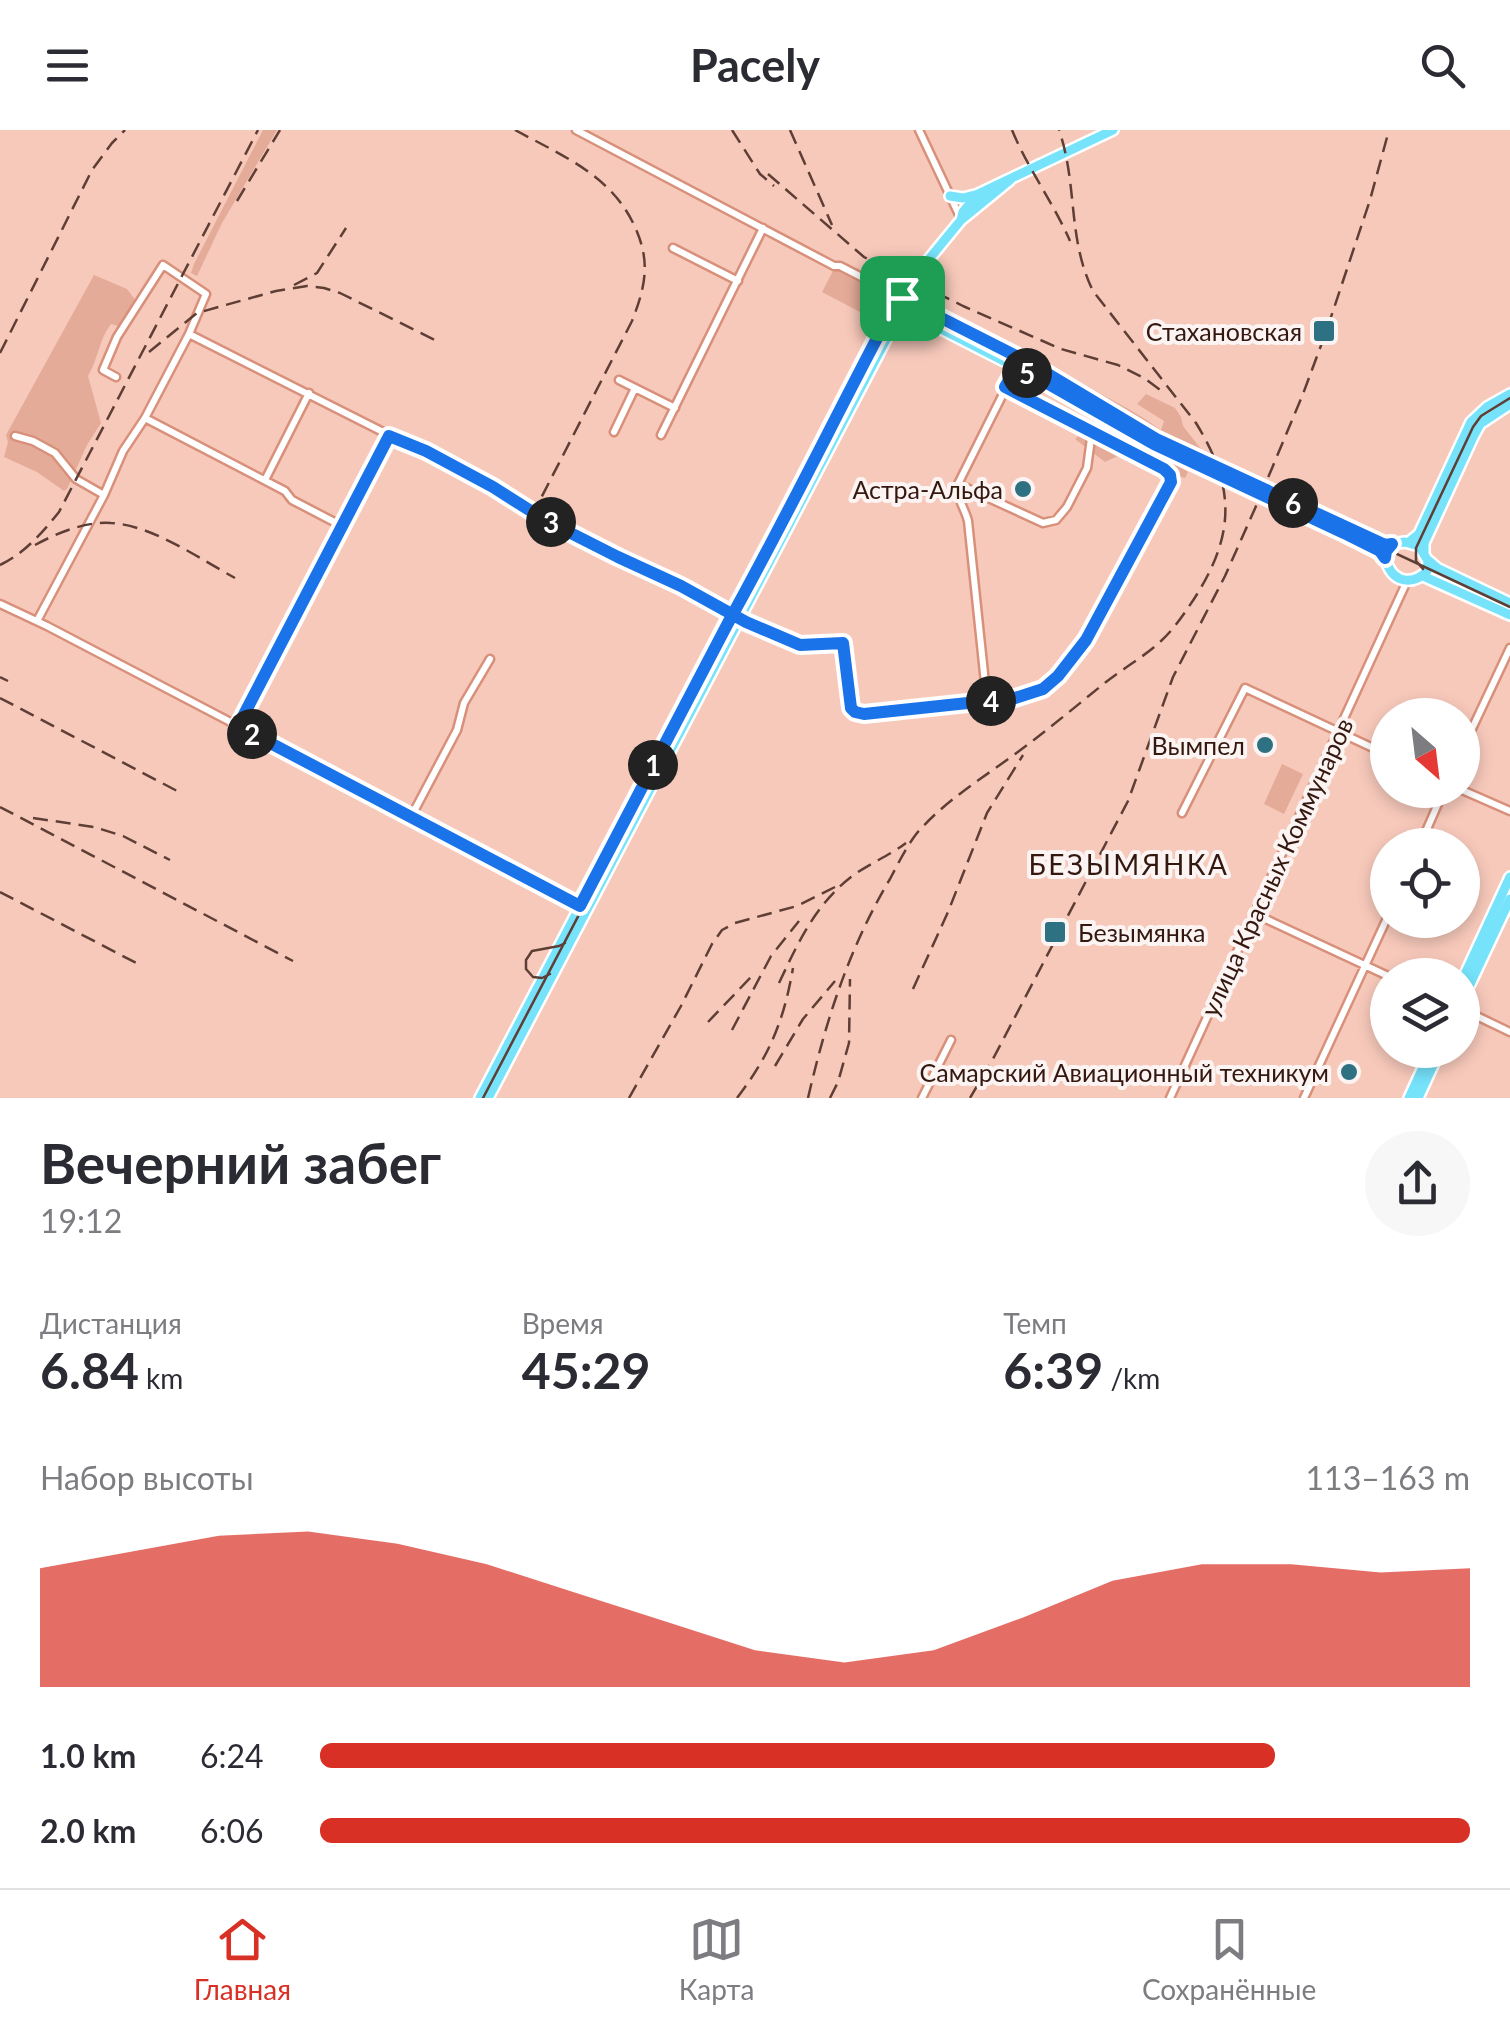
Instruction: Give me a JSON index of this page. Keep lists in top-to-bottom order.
{
  "streets": {
    "street": ["улица Красных Коммунаров"]
  },
  "districts": ["БЕЗЫМЯНКА"],
  "places": {
    "transit": ["Стахановская", "Безымянка"],
    "other": ["Астра-Альфа", "Вымпел", "Самарский Авиационный техникум"]
  },
  "north": "bottom right",
  "page": {
    "header": "Pacely",
    "pins": [
      "5",
      "6",
      "3",
      "4",
      "2",
      "1"
    ],
    "heading": ["Вечерний забег", "19:12"],
    "stats": [
      ["Дистанция", "6.84 km"],
      ["Время", "45:29"],
      ["Темп", "6:39 /km"]
    ],
    "chart": ["Набор высоты", "113–163 m"],
    "list": [
      {
        "name": "1.0 km",
        "note": "6:24"
      },
      {
        "name": "2.0 km",
        "note": "6:06"
      }
    ],
    "tabs": ["Главная", "Карта", "Сохранённые"]
  }
}
